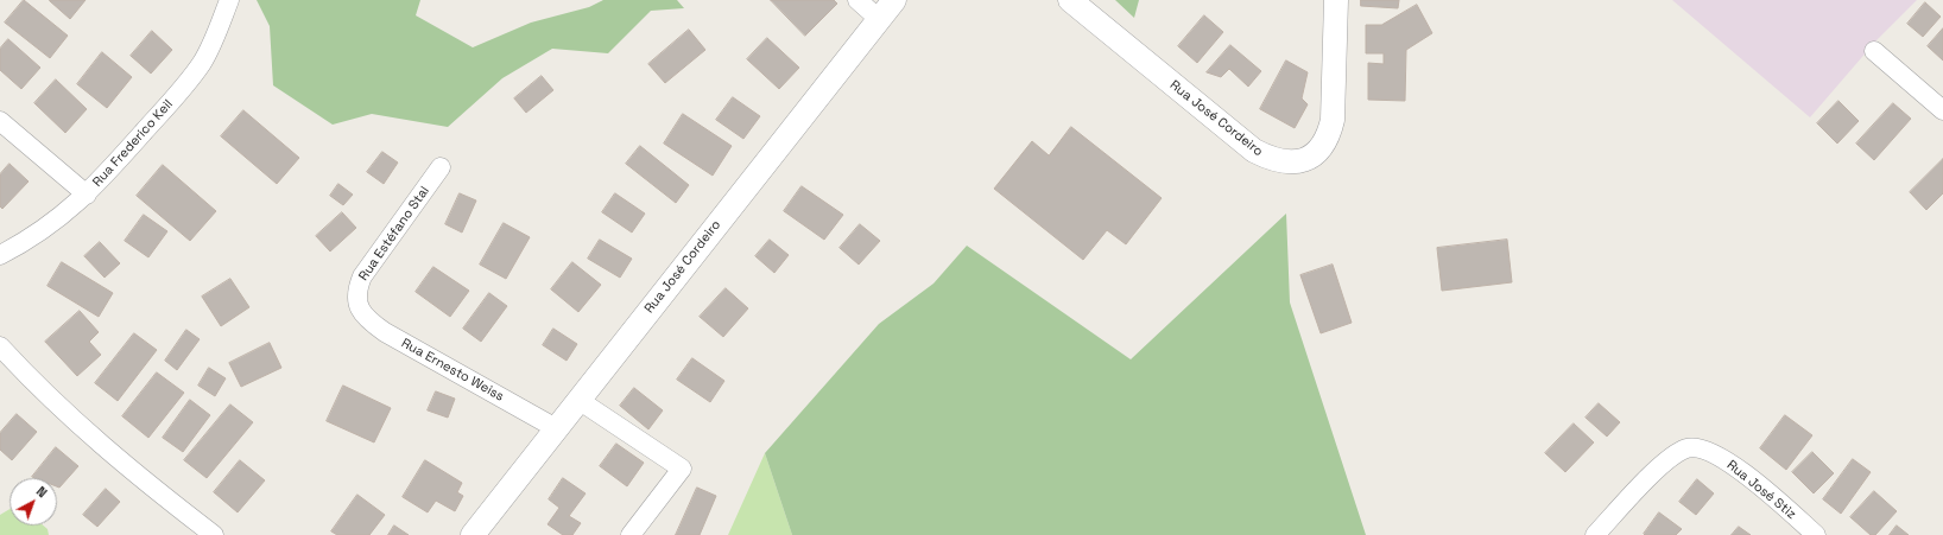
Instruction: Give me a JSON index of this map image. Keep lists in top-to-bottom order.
{
  "streets": {
    "street": [
      "Rua José Cordeiro",
      "Rua Frederico Keil",
      "Rua Estéfano Stal",
      "Rua Ernesto Weiss",
      "Rua José Stiz"
    ]
  },
  "crossings": [
    ["Rua José Cordeiro", "Rua Ernesto Weiss"],
    ["Rua Estéfano Stal", "Rua Ernesto Weiss"]
  ],
  "north": "top right"
}
